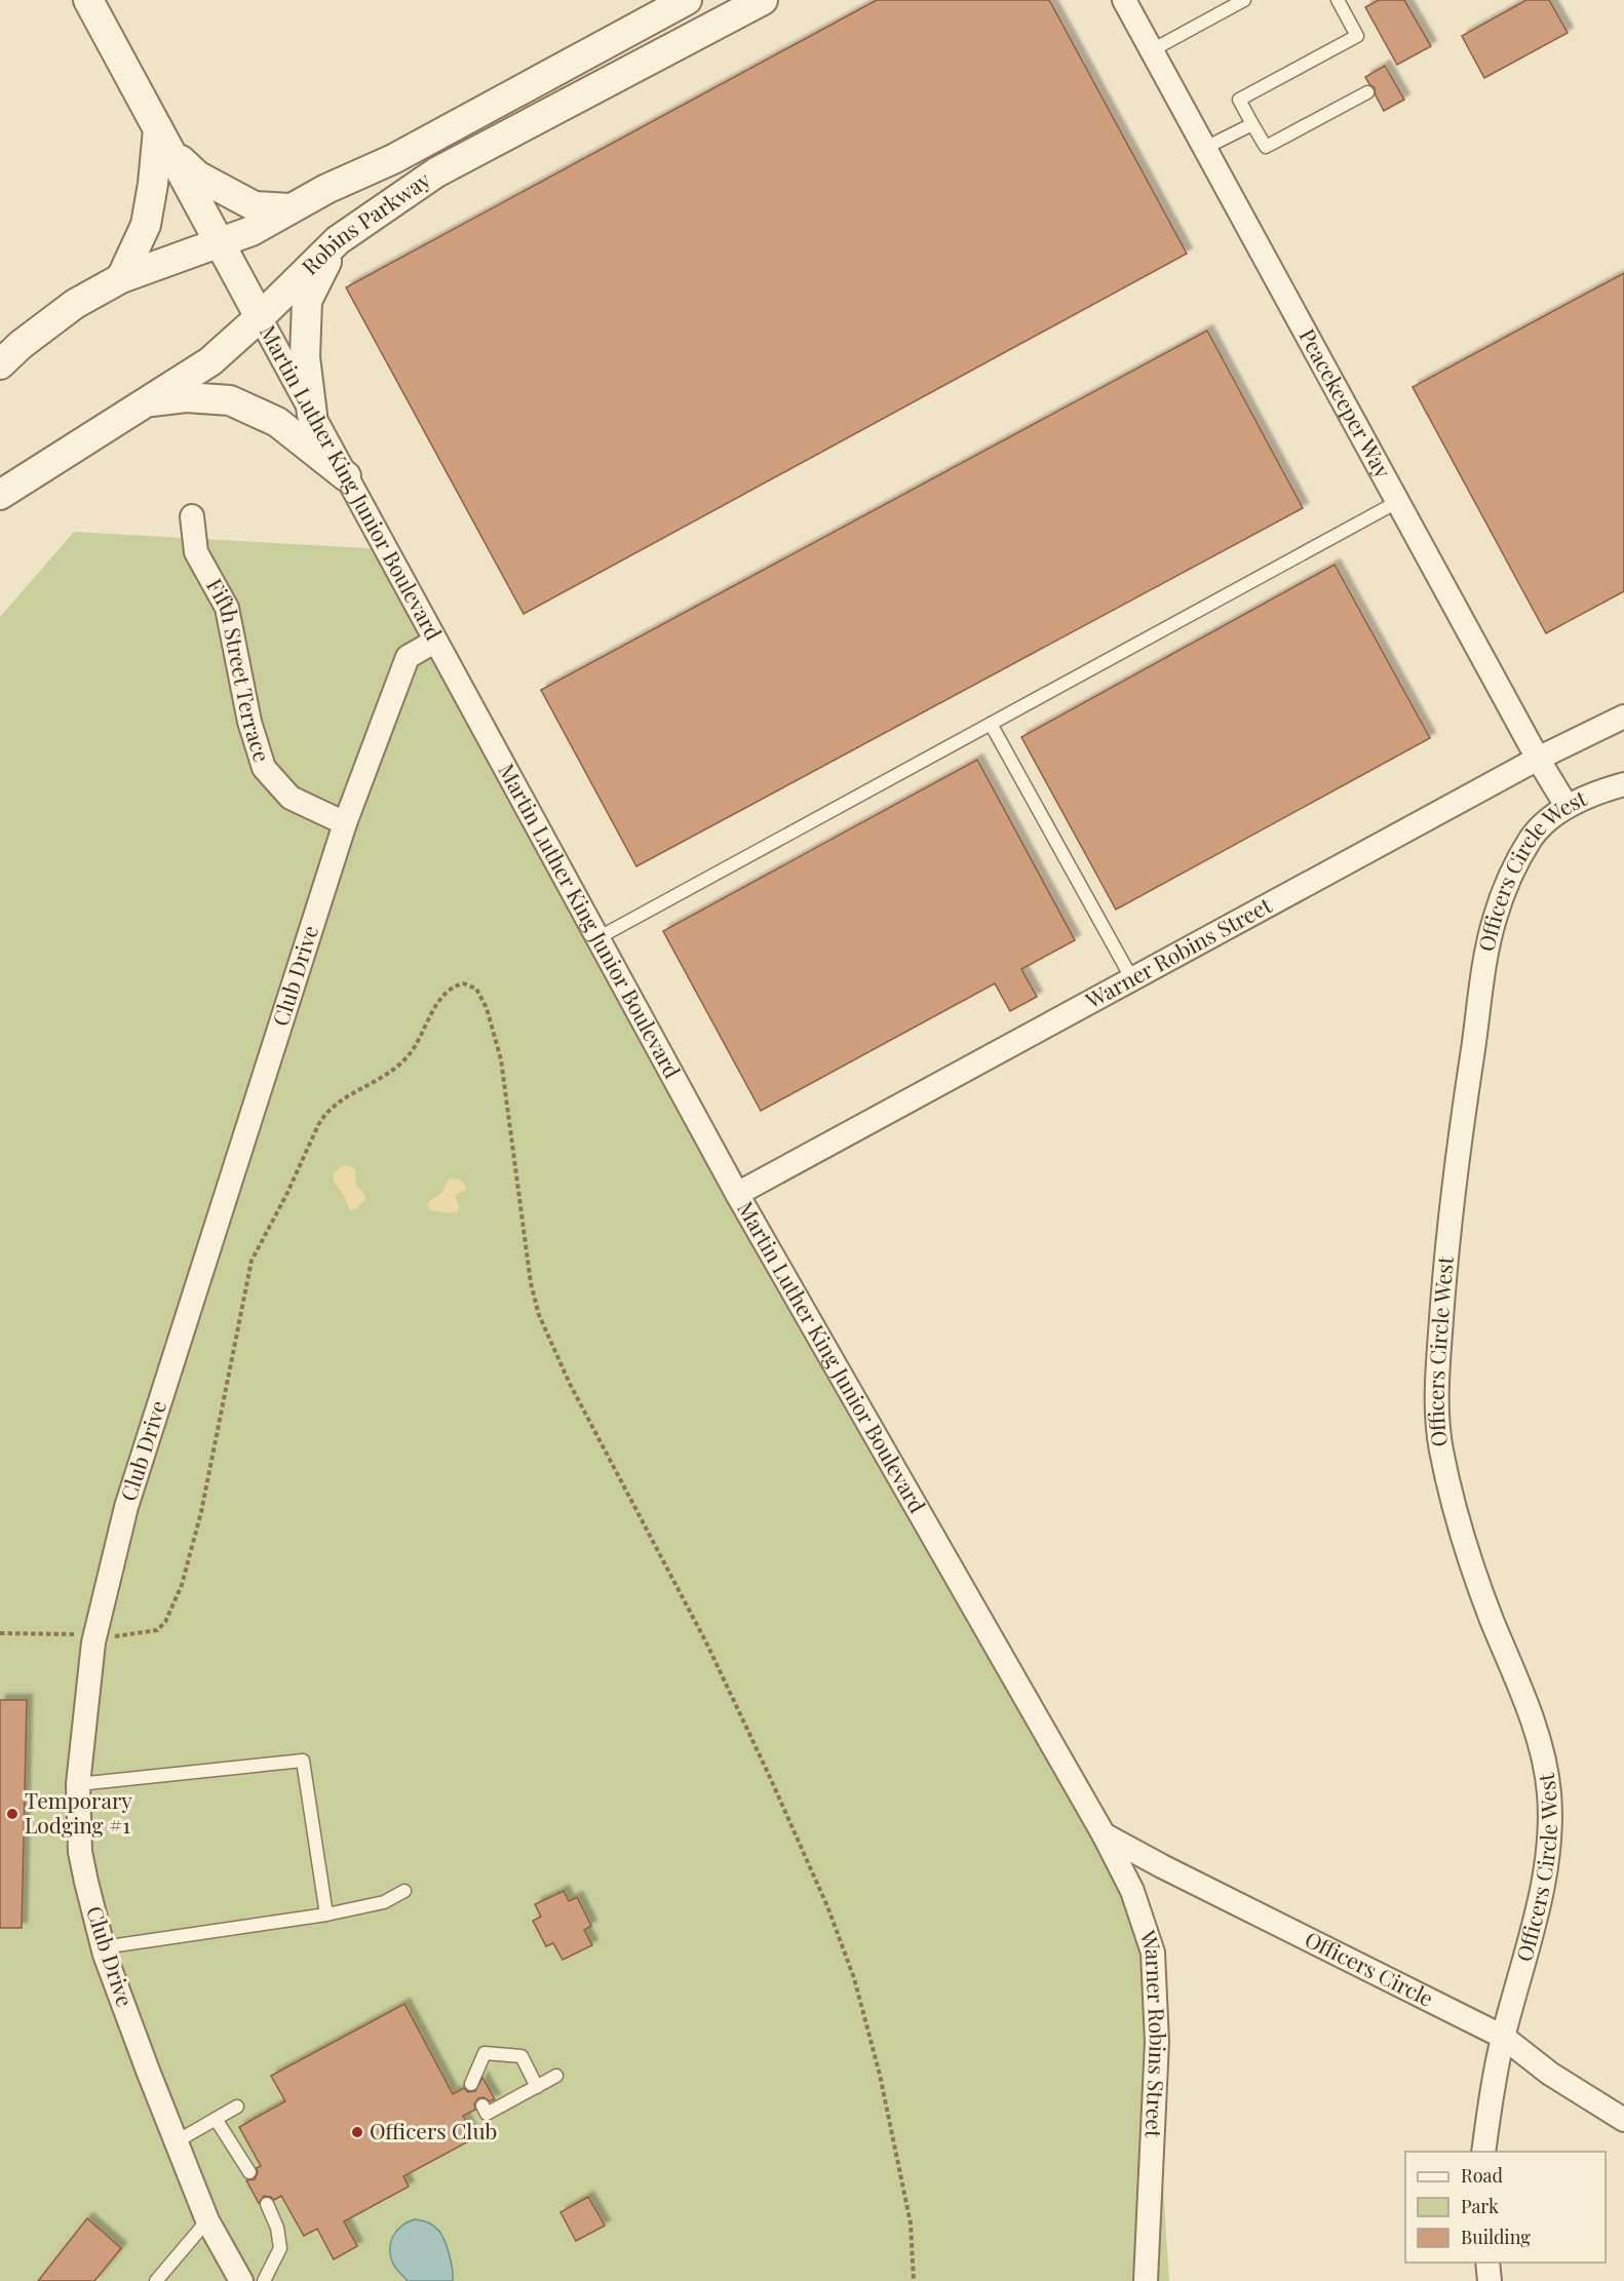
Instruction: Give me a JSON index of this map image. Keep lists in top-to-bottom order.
{
  "streets": {
    "street": [
      "Robins Parkway",
      "Peacekeeper Way",
      "Martin Luther King Junior Boulevard",
      "Fifth Street Terrace",
      "Officers Circle West",
      "Warner Robins Street",
      "Club Drive",
      "Officers Circle"
    ]
  },
  "crossings": [
    ["Robins Parkway", "Martin Luther King Junior Boulevard"],
    ["Peacekeeper Way", "Officers Circle West"],
    ["Peacekeeper Way", "Warner Robins Street"],
    ["Martin Luther King Junior Boulevard", "Warner Robins Street"],
    ["Martin Luther King Junior Boulevard", "Club Drive"],
    ["Martin Luther King Junior Boulevard", "Officers Circle"],
    ["Fifth Street Terrace", "Club Drive"],
    ["Officers Circle West", "Officers Circle"],
    ["Warner Robins Street", "Officers Circle"]
  ],
  "places": ["Temporary Lodging #1", "Officers Club"],
  "legend": ["Road", "Park", "Building"]
}
